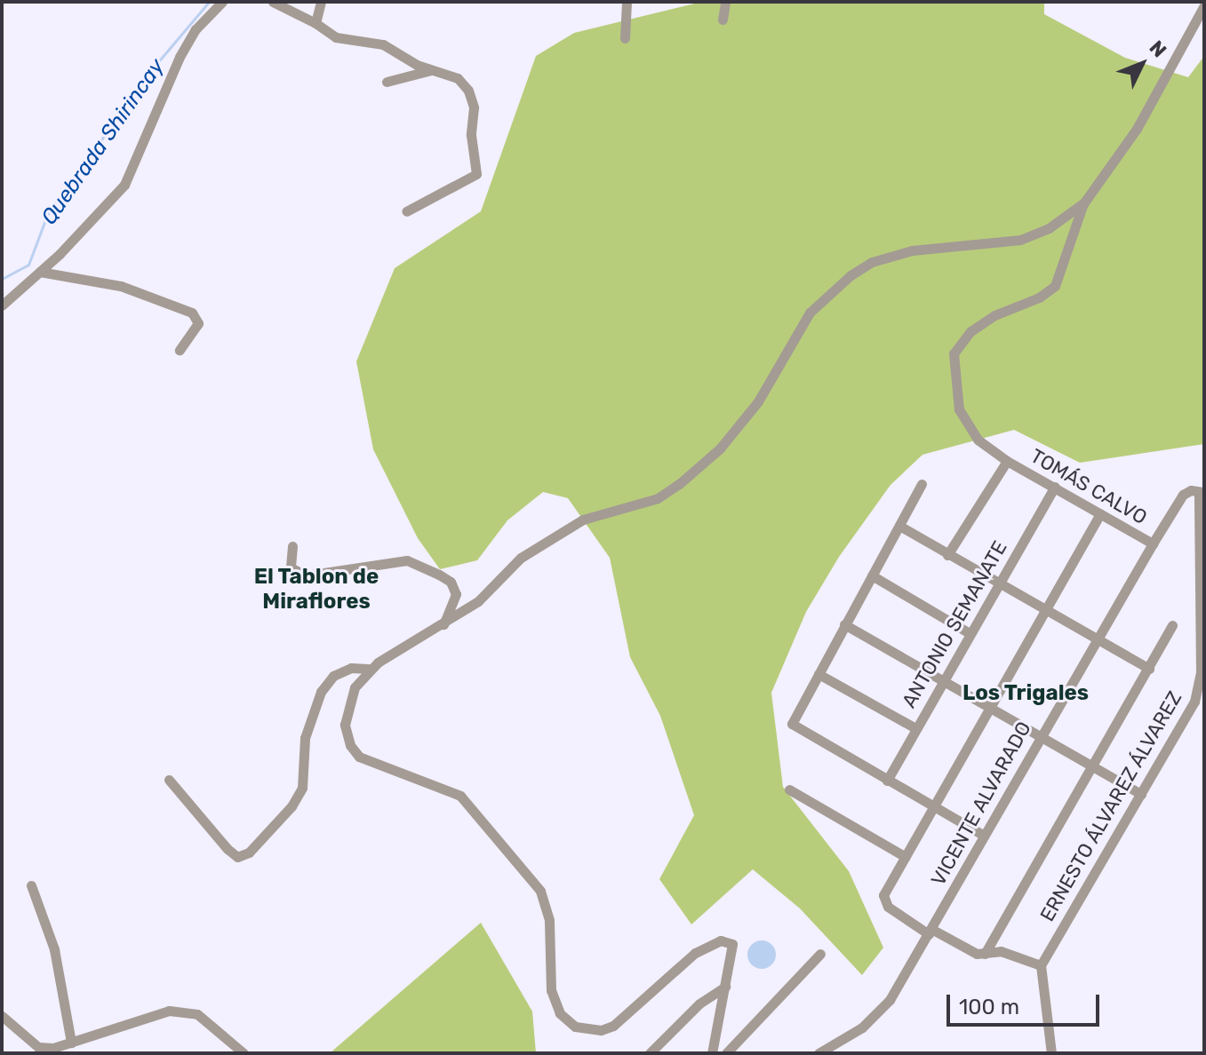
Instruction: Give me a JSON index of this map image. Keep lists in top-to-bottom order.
{
  "streets": {
    "street": [
      "TOMÁS CALVO",
      "ANTONIO SEMANATE",
      "VICENTE ALVARADO",
      "ERNESTO ÁLVAREZ ÁLVAREZ"
    ]
  },
  "crossings": [
    ["TOMÁS CALVO", "ANTONIO SEMANATE"],
    ["TOMÁS CALVO", "VICENTE ALVARADO"],
    ["VICENTE ALVARADO", "ERNESTO ÁLVAREZ ÁLVAREZ"]
  ],
  "districts": ["El Tablon de Miraflores", "Los Trigales"],
  "water": ["Quebrada Shirincay"],
  "scale_bar": "100 m",
  "north": "top right"
}
